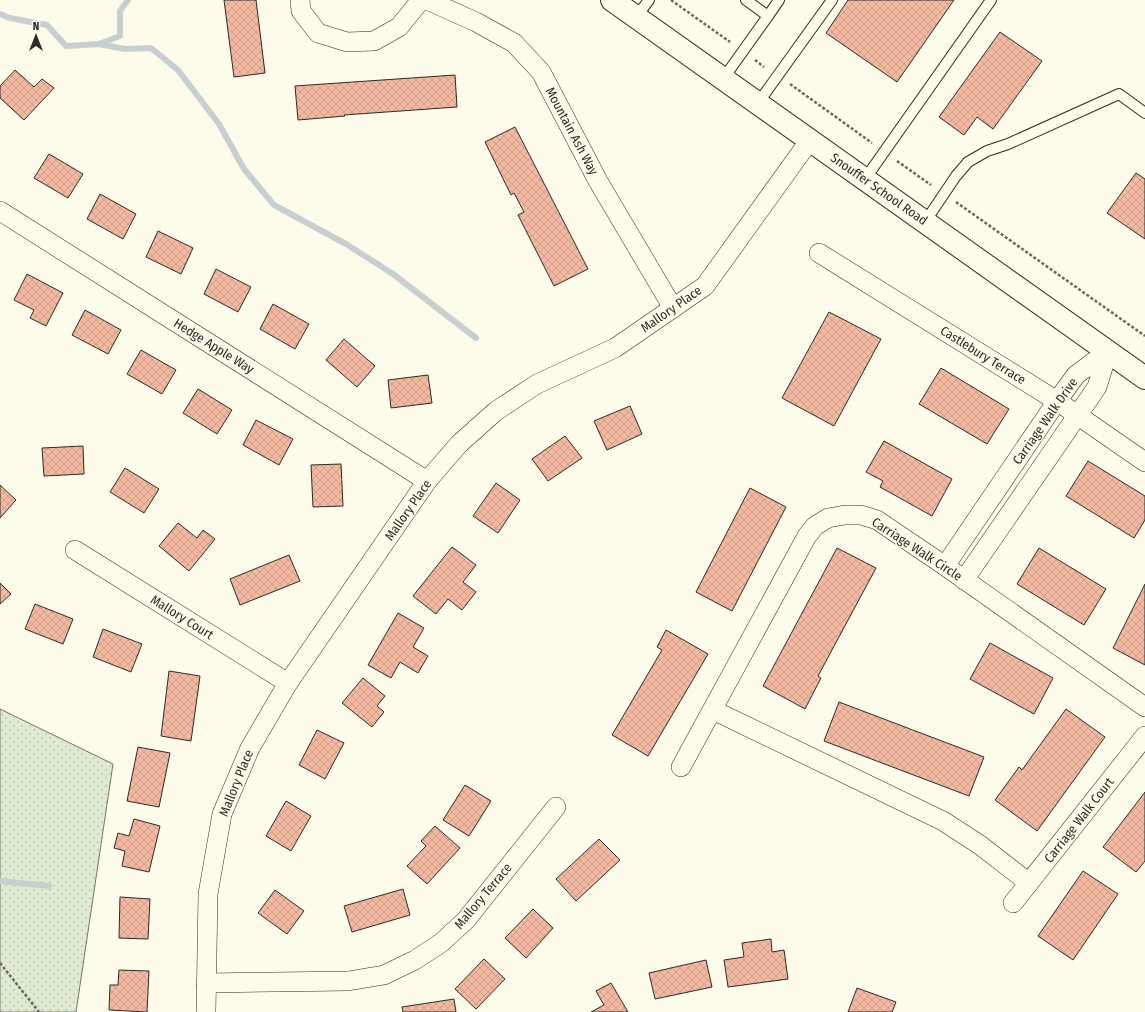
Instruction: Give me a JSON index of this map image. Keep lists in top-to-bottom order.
{
  "streets": {
    "main road": ["Snouffer School Road"],
    "street": [
      "Mountain Ash Way",
      "Mallory Place",
      "Hedge Apple Way",
      "Castlebury Terrace",
      "Carriage Walk Drive",
      "Carriage Walk Circle",
      "Mallory Court",
      "Carriage Walk Court",
      "Mallory Terrace"
    ]
  },
  "crossings": [
    ["Mountain Ash Way", "Mallory Place"],
    ["Snouffer School Road", "Mallory Place"],
    ["Snouffer School Road", "Carriage Walk Drive"],
    ["Mallory Place", "Hedge Apple Way"],
    ["Mallory Place", "Mallory Court"],
    ["Mallory Place", "Mallory Terrace"],
    ["Castlebury Terrace", "Carriage Walk Drive"],
    ["Carriage Walk Drive", "Carriage Walk Circle"]
  ],
  "north": "top"
}
